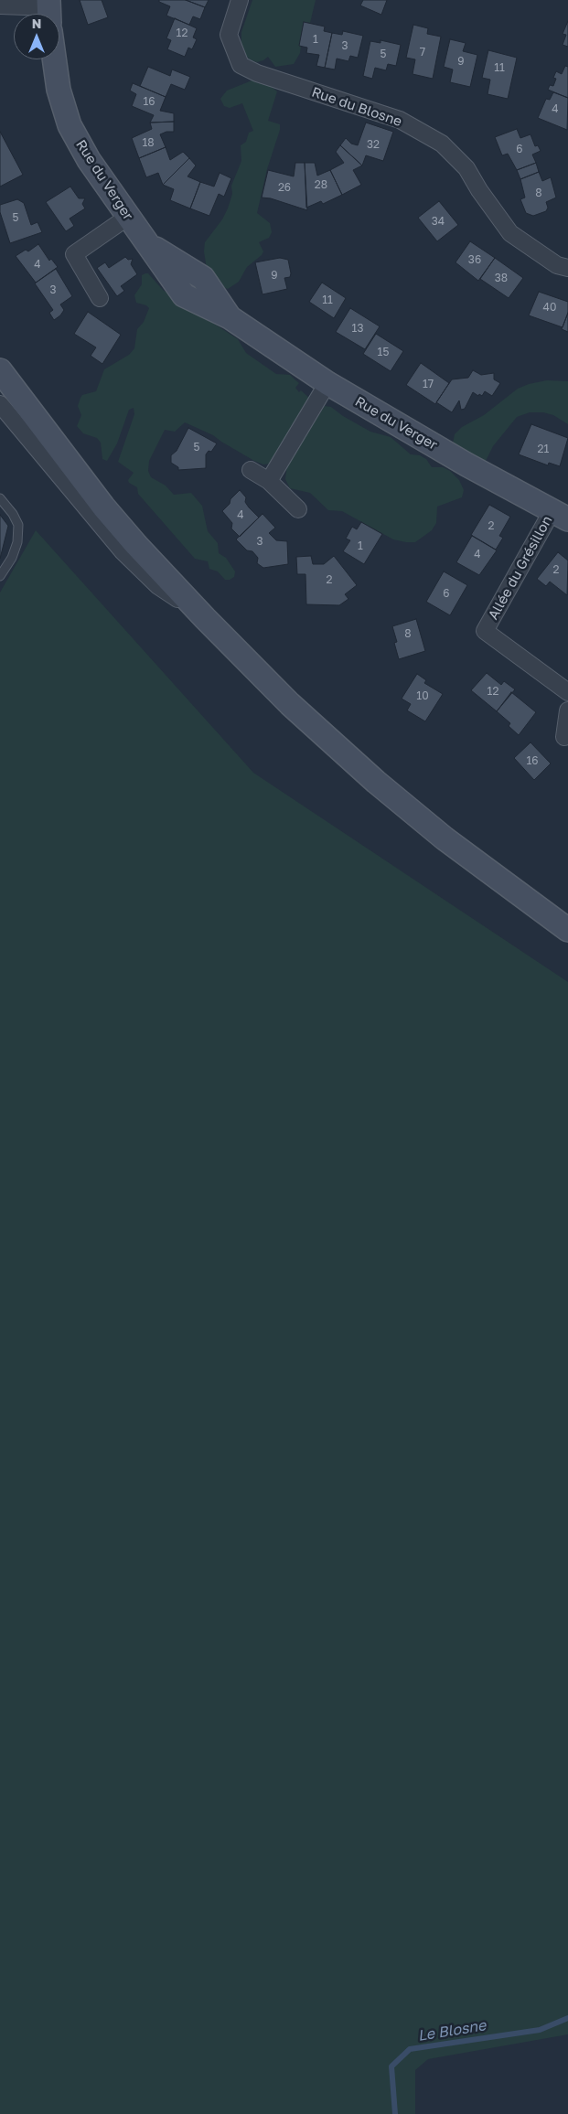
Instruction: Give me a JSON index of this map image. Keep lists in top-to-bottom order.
{
  "streets": {
    "main road": ["Rue du Verger"],
    "street": ["Rue du Blosne", "Allée du Grésillon"]
  },
  "crossings": [
    ["Rue du Verger", "Allée du Grésillon"]
  ],
  "water": ["Le Blosne"],
  "house_numbers": [
    "12",
    "1",
    "3",
    "7",
    "5",
    "9",
    "11",
    "16",
    "4",
    "18",
    "32",
    "6",
    "28",
    "26",
    "8",
    "5",
    "34",
    "36",
    "4",
    "9",
    "38",
    "3",
    "11",
    "40",
    "13",
    "15",
    "17",
    "5",
    "21",
    "4",
    "2",
    "3",
    "1",
    "4",
    "2",
    "2",
    "6",
    "8",
    "12",
    "10",
    "16"
  ],
  "north": "top"
}
